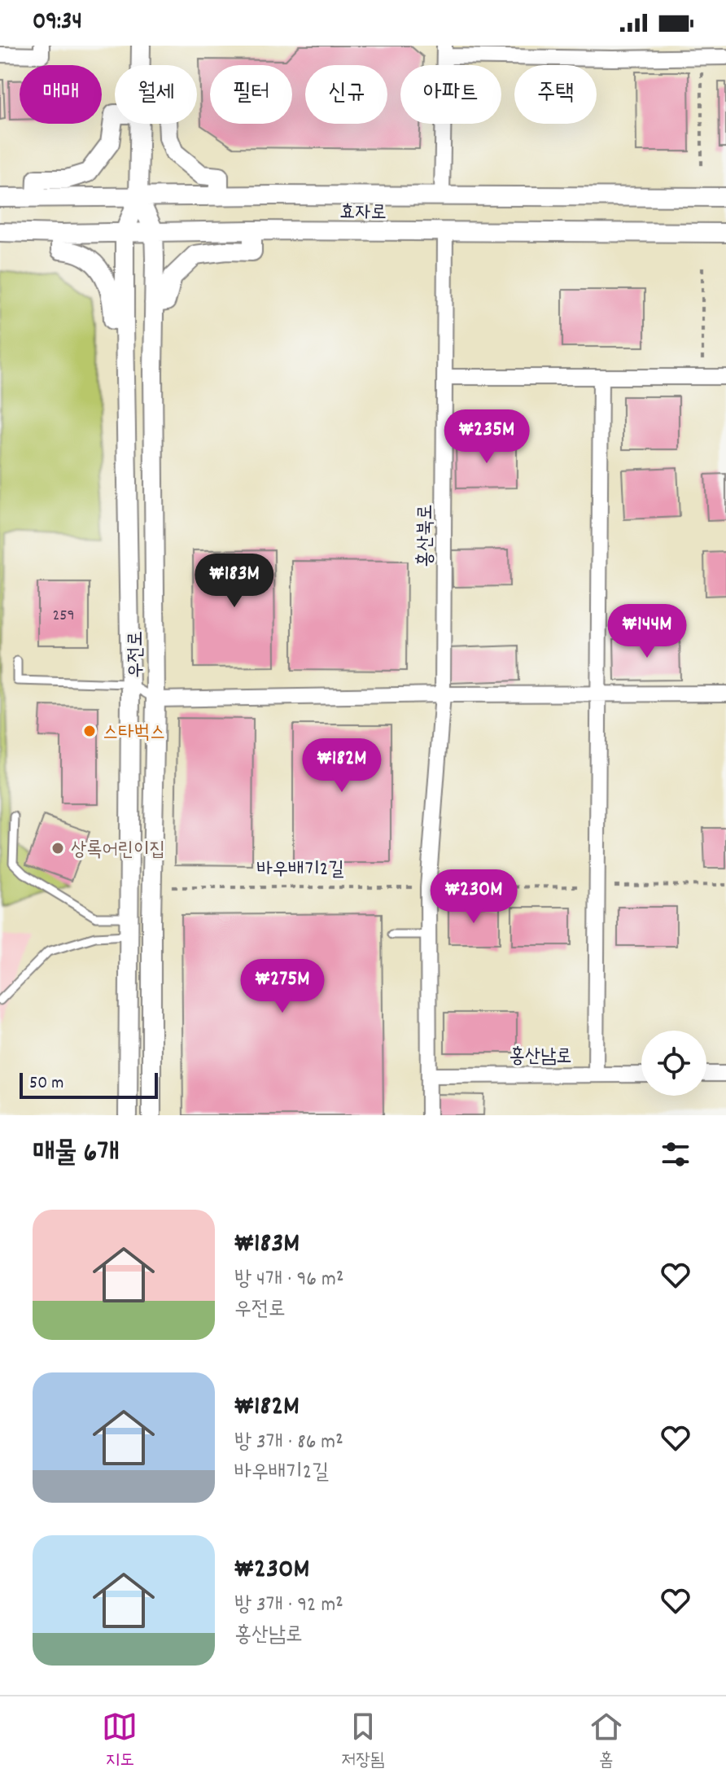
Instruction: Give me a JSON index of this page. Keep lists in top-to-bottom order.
{
  "streets": {
    "street": [
      "효자로",
      "홍산북로",
      "우전로",
      "홍산남로"
    ],
    "path": ["바우배기2길"]
  },
  "crossings": [
    ["효자로", "홍산북로"],
    ["효자로", "우전로"]
  ],
  "places": ["스타벅스", "상록어린이집"],
  "house_numbers": ["259"],
  "scale_bar": "50 m",
  "page": {
    "status": "09:34",
    "chip": [
      "매매",
      "월세",
      "필터",
      "신규",
      "아파트",
      "주택"
    ],
    "price": [
      "₩235M",
      "₩183M",
      "₩144M",
      "₩182M",
      "₩230M",
      "₩275M"
    ],
    "scale": "50 m",
    "heading": "매물 6개",
    "list": [
      {
        "name": "₩183M",
        "note": "방 4개 · 96 m² · 우전로"
      },
      {
        "name": "₩182M",
        "note": "방 3개 · 86 m² · 바우배기2길"
      },
      {
        "name": "₩230M",
        "note": "방 3개 · 92 m² · 홍산남로"
      }
    ],
    "tabs": ["지도", "저장됨", "홈"]
  }
}
